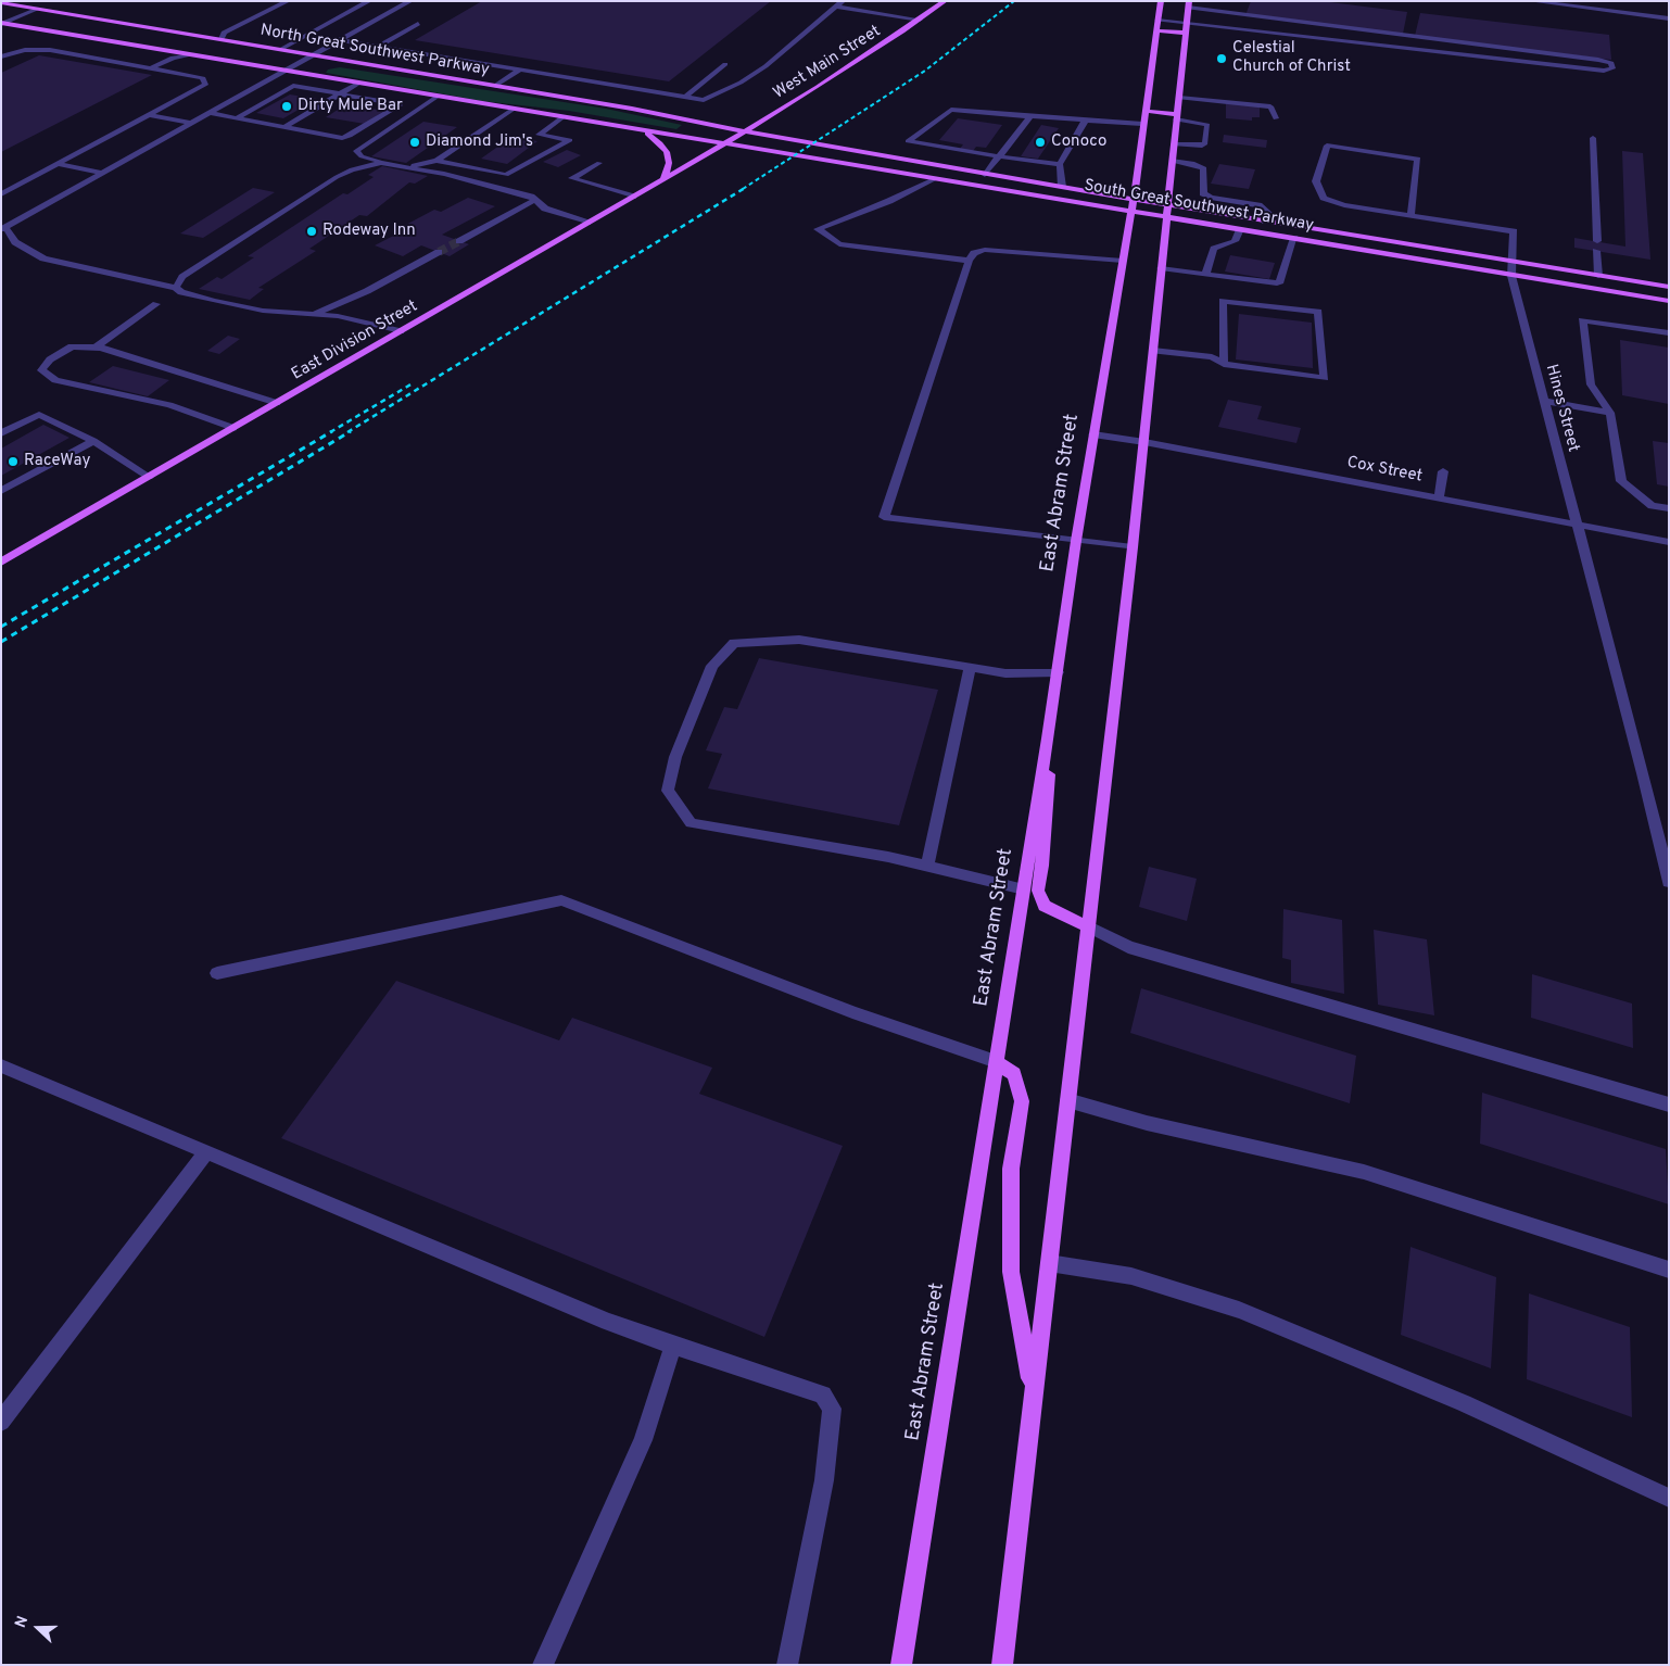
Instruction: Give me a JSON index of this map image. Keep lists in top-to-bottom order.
{
  "streets": {
    "main road": [
      "North Great Southwest Parkway",
      "West Main Street",
      "South Great Southwest Parkway",
      "East Division Street",
      "East Abram Street"
    ],
    "street": ["Hines Street", "Cox Street"]
  },
  "crossings": [
    ["North Great Southwest Parkway", "West Main Street"],
    ["North Great Southwest Parkway", "South Great Southwest Parkway"],
    ["North Great Southwest Parkway", "East Division Street"],
    ["West Main Street", "South Great Southwest Parkway"],
    ["West Main Street", "East Division Street"],
    ["South Great Southwest Parkway", "East Division Street"],
    ["South Great Southwest Parkway", "Hines Street"],
    ["South Great Southwest Parkway", "East Abram Street"],
    ["Hines Street", "Cox Street"],
    ["Cox Street", "East Abram Street"]
  ],
  "places": [
    "Celestial Church of Christ",
    "Dirty Mule Bar",
    "Diamond Jim's",
    "Conoco",
    "Rodeway Inn",
    "RaceWay"
  ],
  "north": "left"
}
